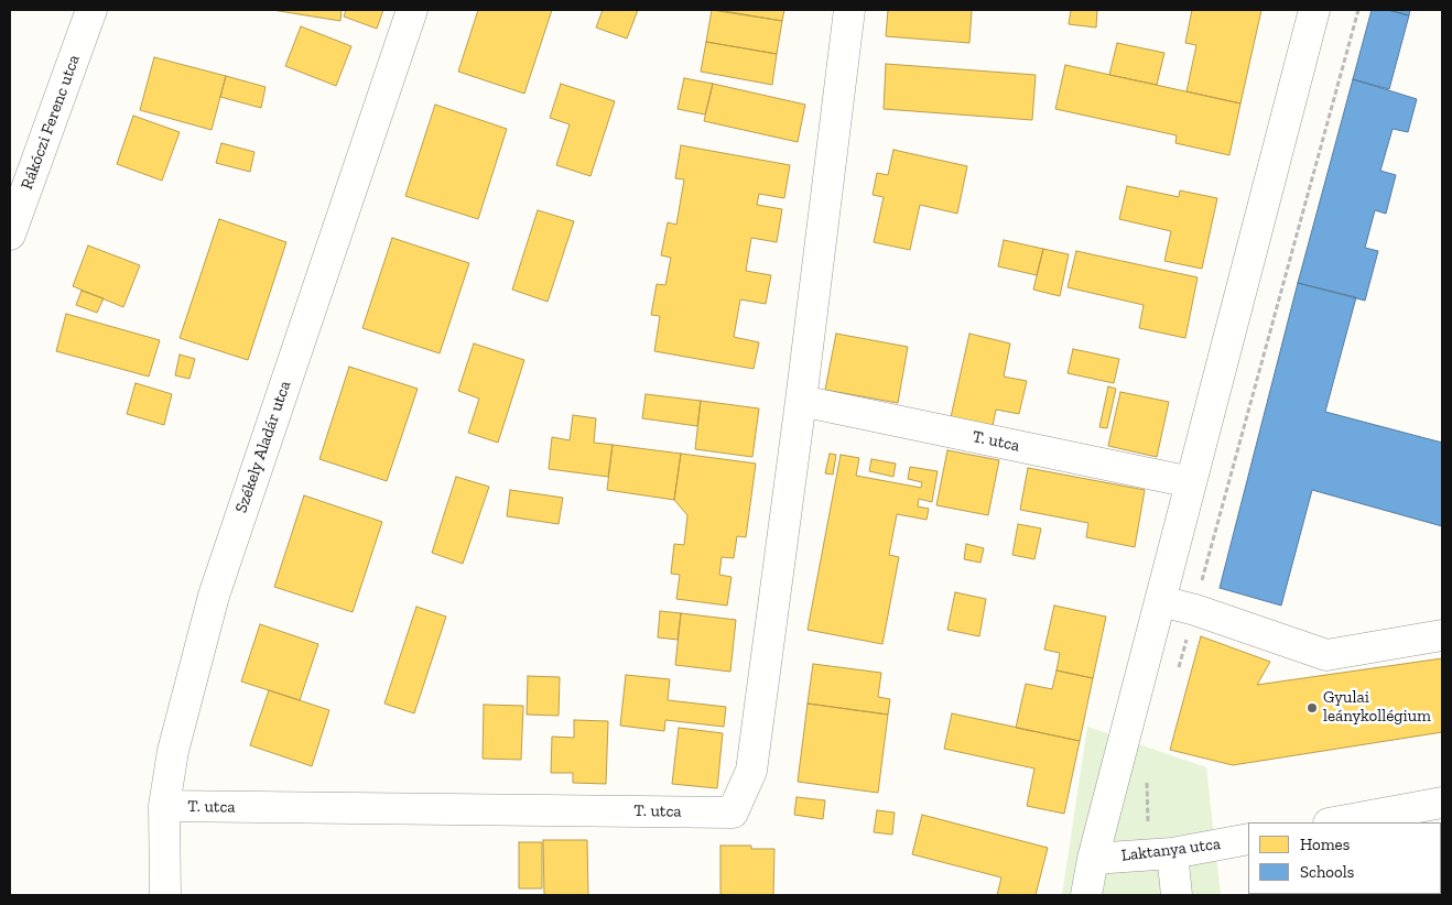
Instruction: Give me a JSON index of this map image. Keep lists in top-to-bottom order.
{
  "streets": {
    "street": [
      "Rákóczi Ferenc utca",
      "T. utca",
      "Székely Aladár utca",
      "Laktanya utca"
    ]
  },
  "crossings": [
    ["T. utca", "Székely Aladár utca"]
  ],
  "places": ["Gyulai leánykollégium"],
  "legend": ["Homes", "Schools"]
}
